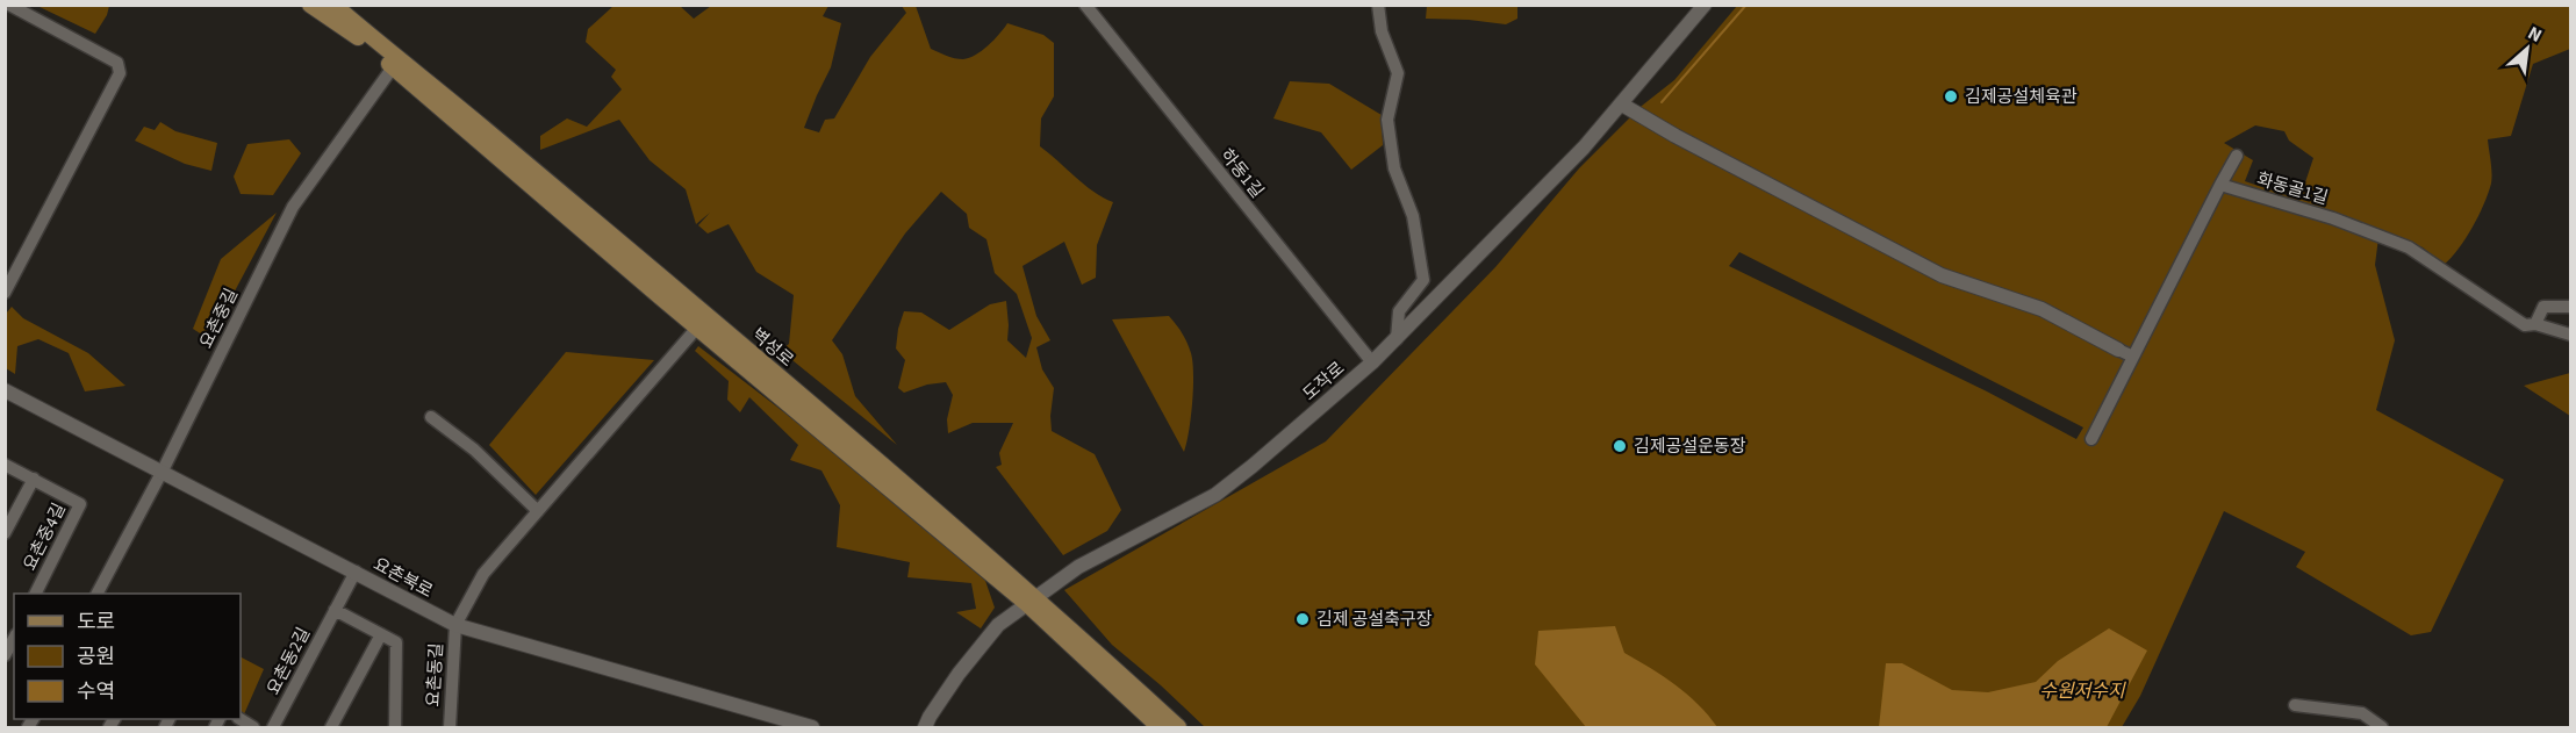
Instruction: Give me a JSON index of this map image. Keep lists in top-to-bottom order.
{
  "streets": {
    "main road": ["벽성로"],
    "street": [
      "하동1길",
      "화동골1길",
      "요촌중길",
      "도작로",
      "요촌중4길",
      "요촌북로",
      "요촌동2길",
      "요촌동길"
    ]
  },
  "crossings": [
    ["하동1길", "도작로"],
    ["요촌중길", "벽성로"],
    ["요촌중길", "요촌북로"],
    ["벽성로", "도작로"],
    ["요촌북로", "요촌동2길"],
    ["요촌북로", "요촌동길"]
  ],
  "water": ["수원저수지"],
  "places": ["김제공설체육관", "김제공설운동장", "김제 공설축구장"],
  "legend": ["도로", "공원", "수역"],
  "north": "top right"
}
